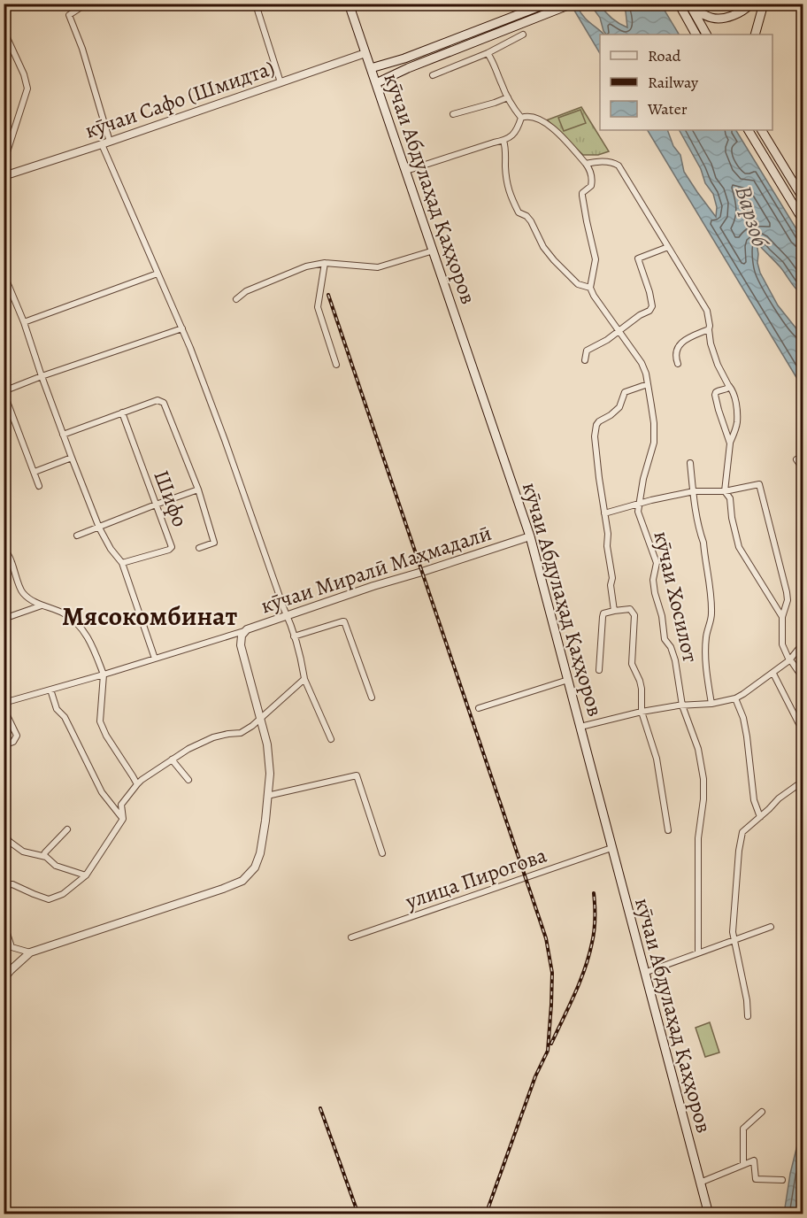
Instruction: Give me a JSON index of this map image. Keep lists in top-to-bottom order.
{
  "streets": {
    "main road": ["кӯчаи Абдулаҳад Қаҳҳоров"],
    "street": [
      "кӯчаи Сафо (Шмидта)",
      "Шифо",
      "кӯчаи Миралӣ Маҳмадалӣ",
      "кӯчаи Хосилот",
      "улица Пирогова"
    ]
  },
  "crossings": [
    ["кӯчаи Сафо (Шмидта)", "кӯчаи Абдулаҳад Қаҳҳоров"],
    ["кӯчаи Абдулаҳад Қаҳҳоров", "кӯчаи Миралӣ Маҳмадалӣ"],
    ["кӯчаи Абдулаҳад Қаҳҳоров", "улица Пирогова"]
  ],
  "districts": ["Мясокомбинат"],
  "water": ["Варзоб"],
  "legend": ["Road", "Railway", "Water"]
}
